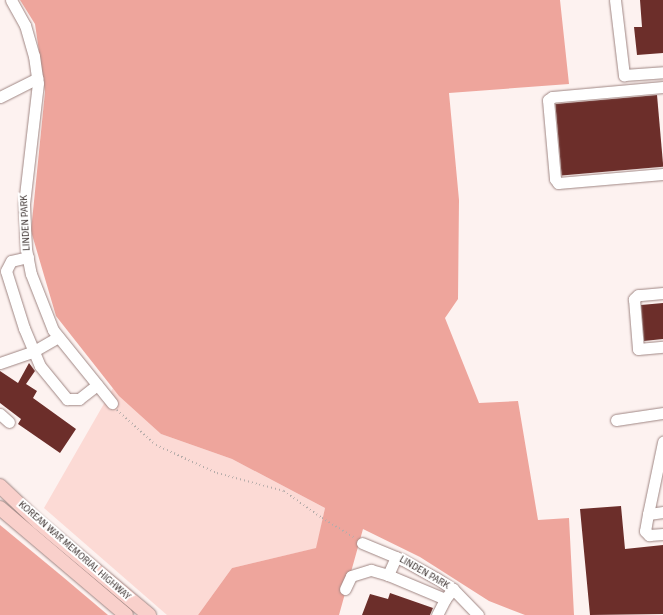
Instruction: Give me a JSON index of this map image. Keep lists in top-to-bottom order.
{
  "streets": {
    "main road": ["KOREAN WAR MEMORIAL HIGHWAY"],
    "street": ["LINDEN PARK"]
  }
}
